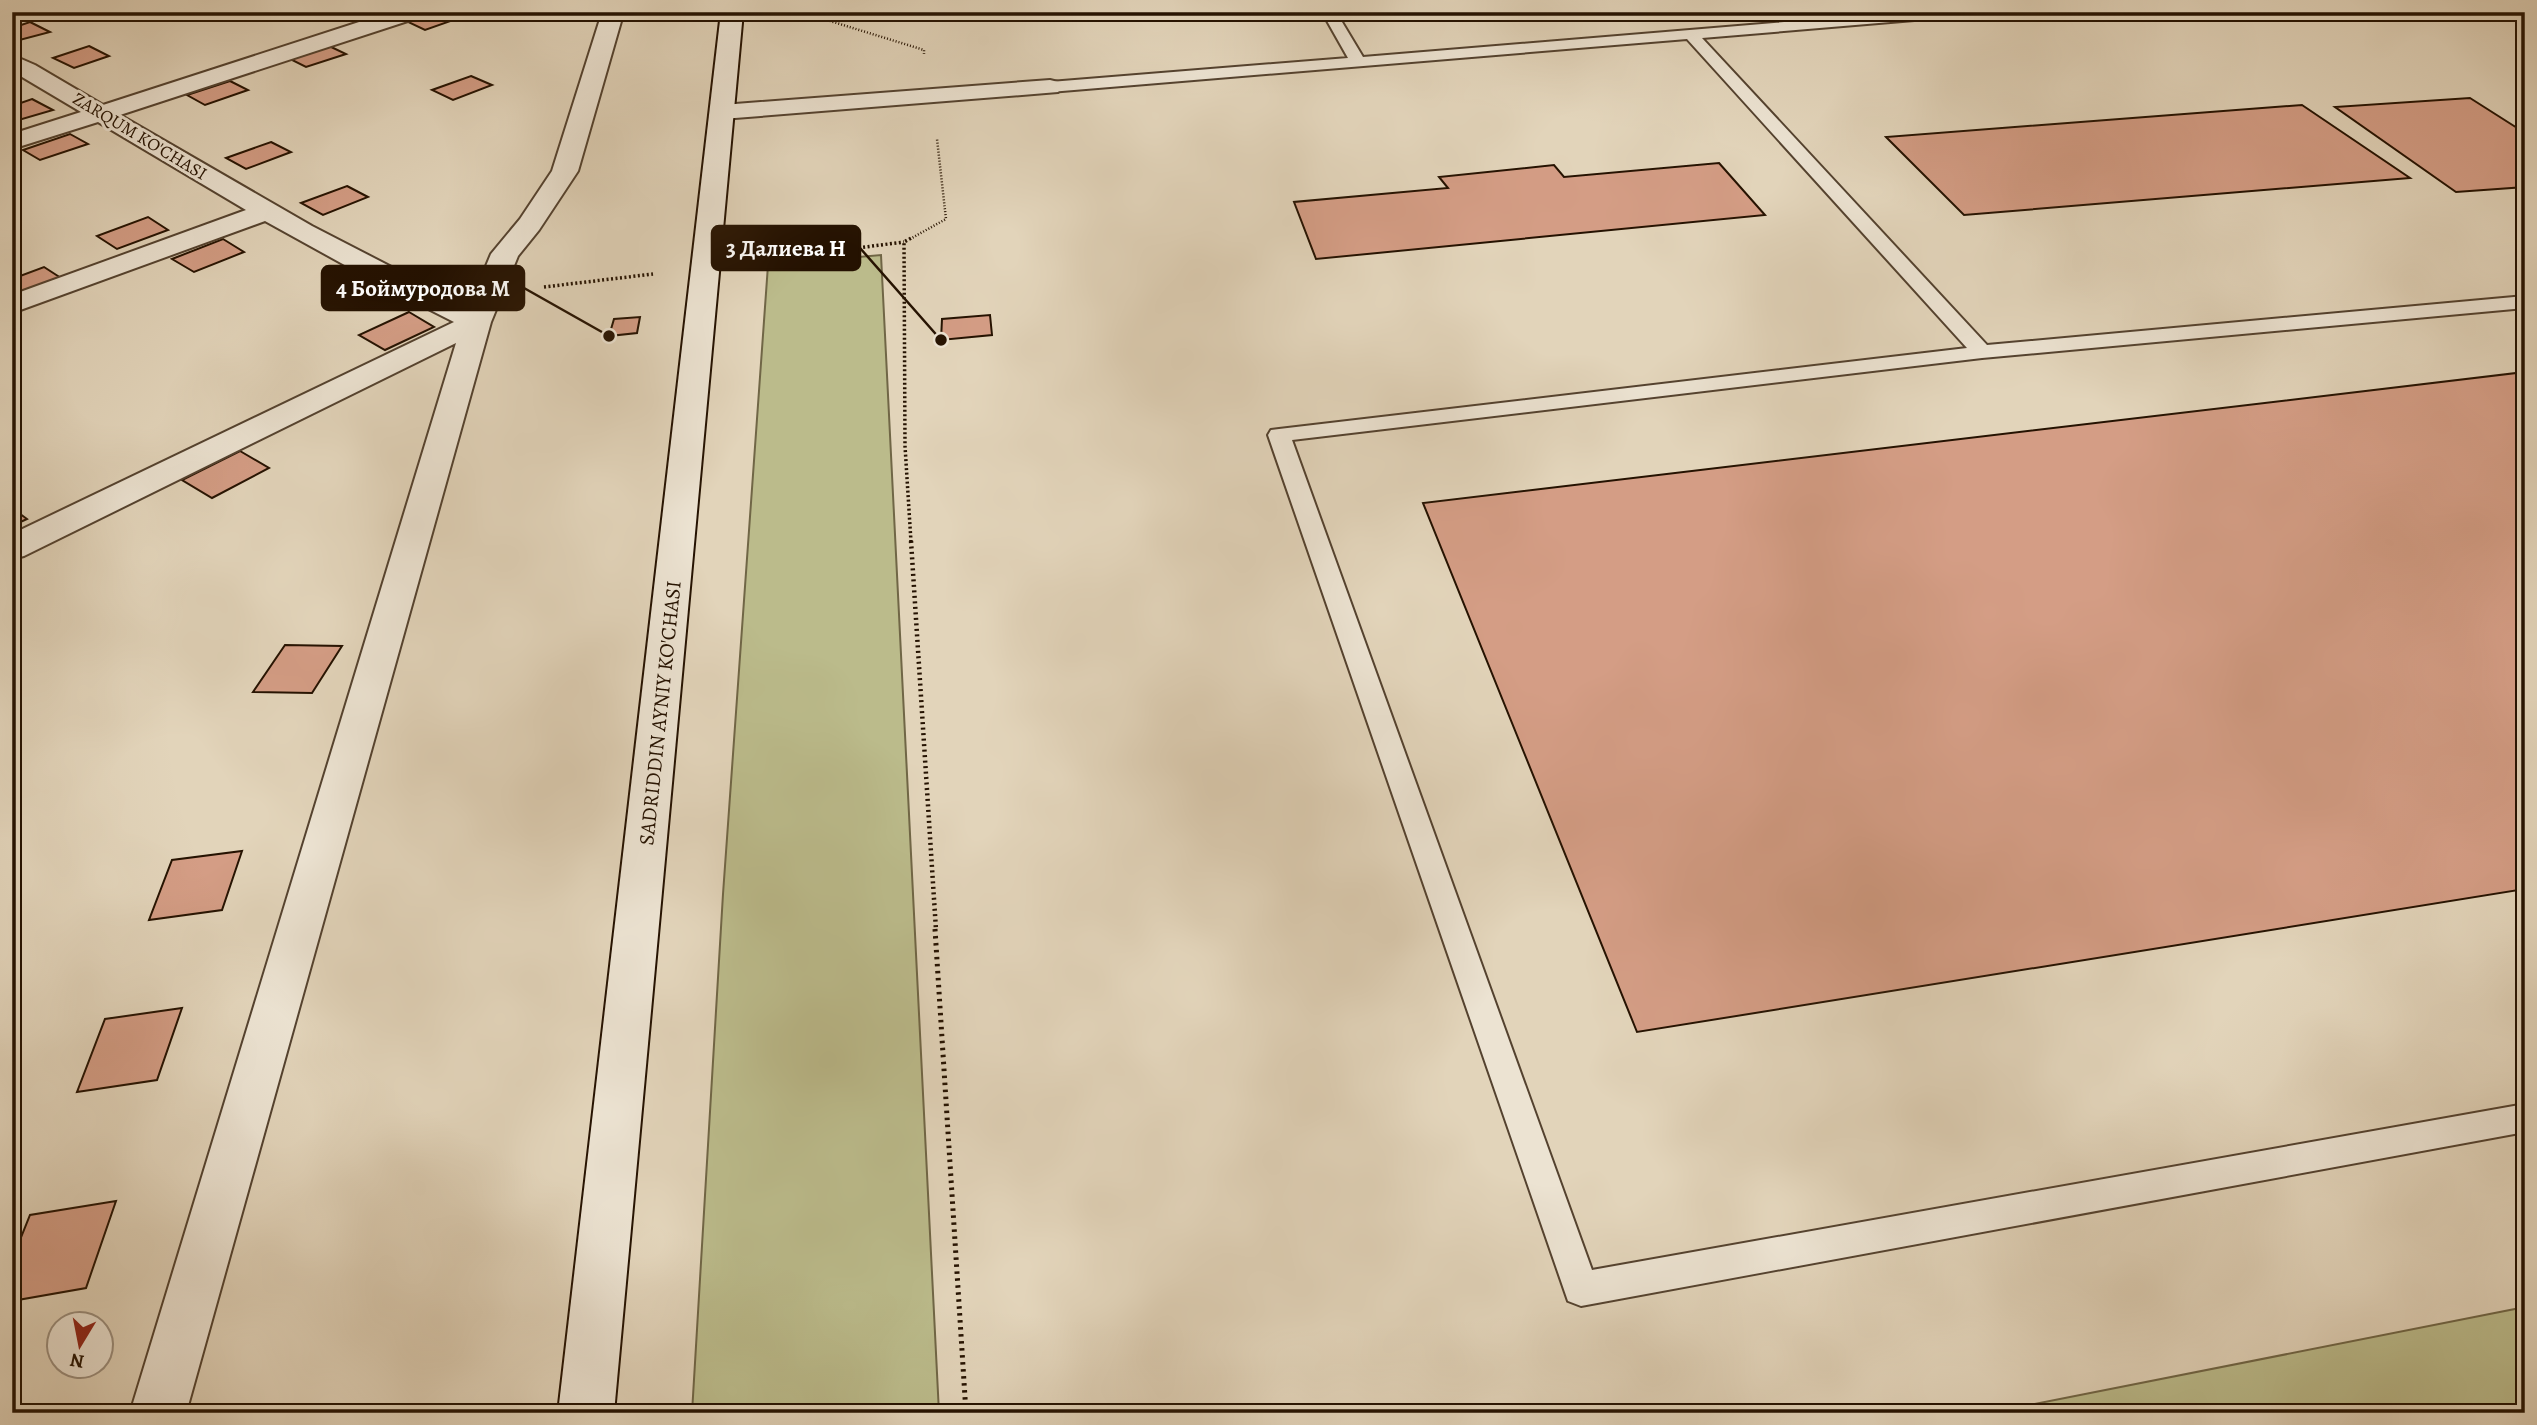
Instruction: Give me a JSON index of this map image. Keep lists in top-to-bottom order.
{
  "streets": {
    "street": ["ZARQUM KO'CHASI", "SADRIDDIN AYNIY KO'CHASI"]
  },
  "places": ["4 Боймуродова М", "3 Далиева Н"],
  "north": "bottom"
}
